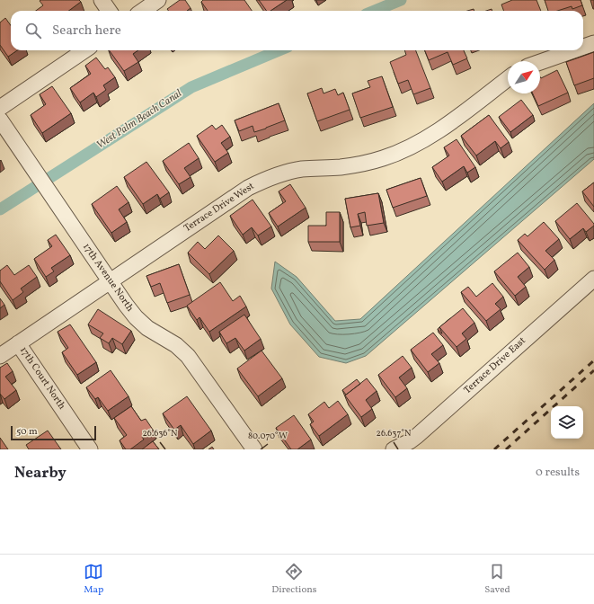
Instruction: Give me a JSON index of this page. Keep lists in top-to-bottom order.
{
  "streets": {
    "street": [
      "Terrace Drive West",
      "17th Avenue North",
      "Terrace Drive East",
      "17th Court North"
    ]
  },
  "crossings": [
    ["Terrace Drive West", "17th Avenue North"],
    ["Terrace Drive West", "17th Court North"]
  ],
  "water": ["West Palm Beach Canal"],
  "scale_bar": "50 m",
  "north": "top right",
  "page": {
    "search": "Search here",
    "scale": "50 m",
    "heading": ["Nearby", "0 results"],
    "nav": ["Map", "Directions", "Saved"]
  },
  "coordinates": ["26.636°N", "26.637°N", "80.070°W"]
}
